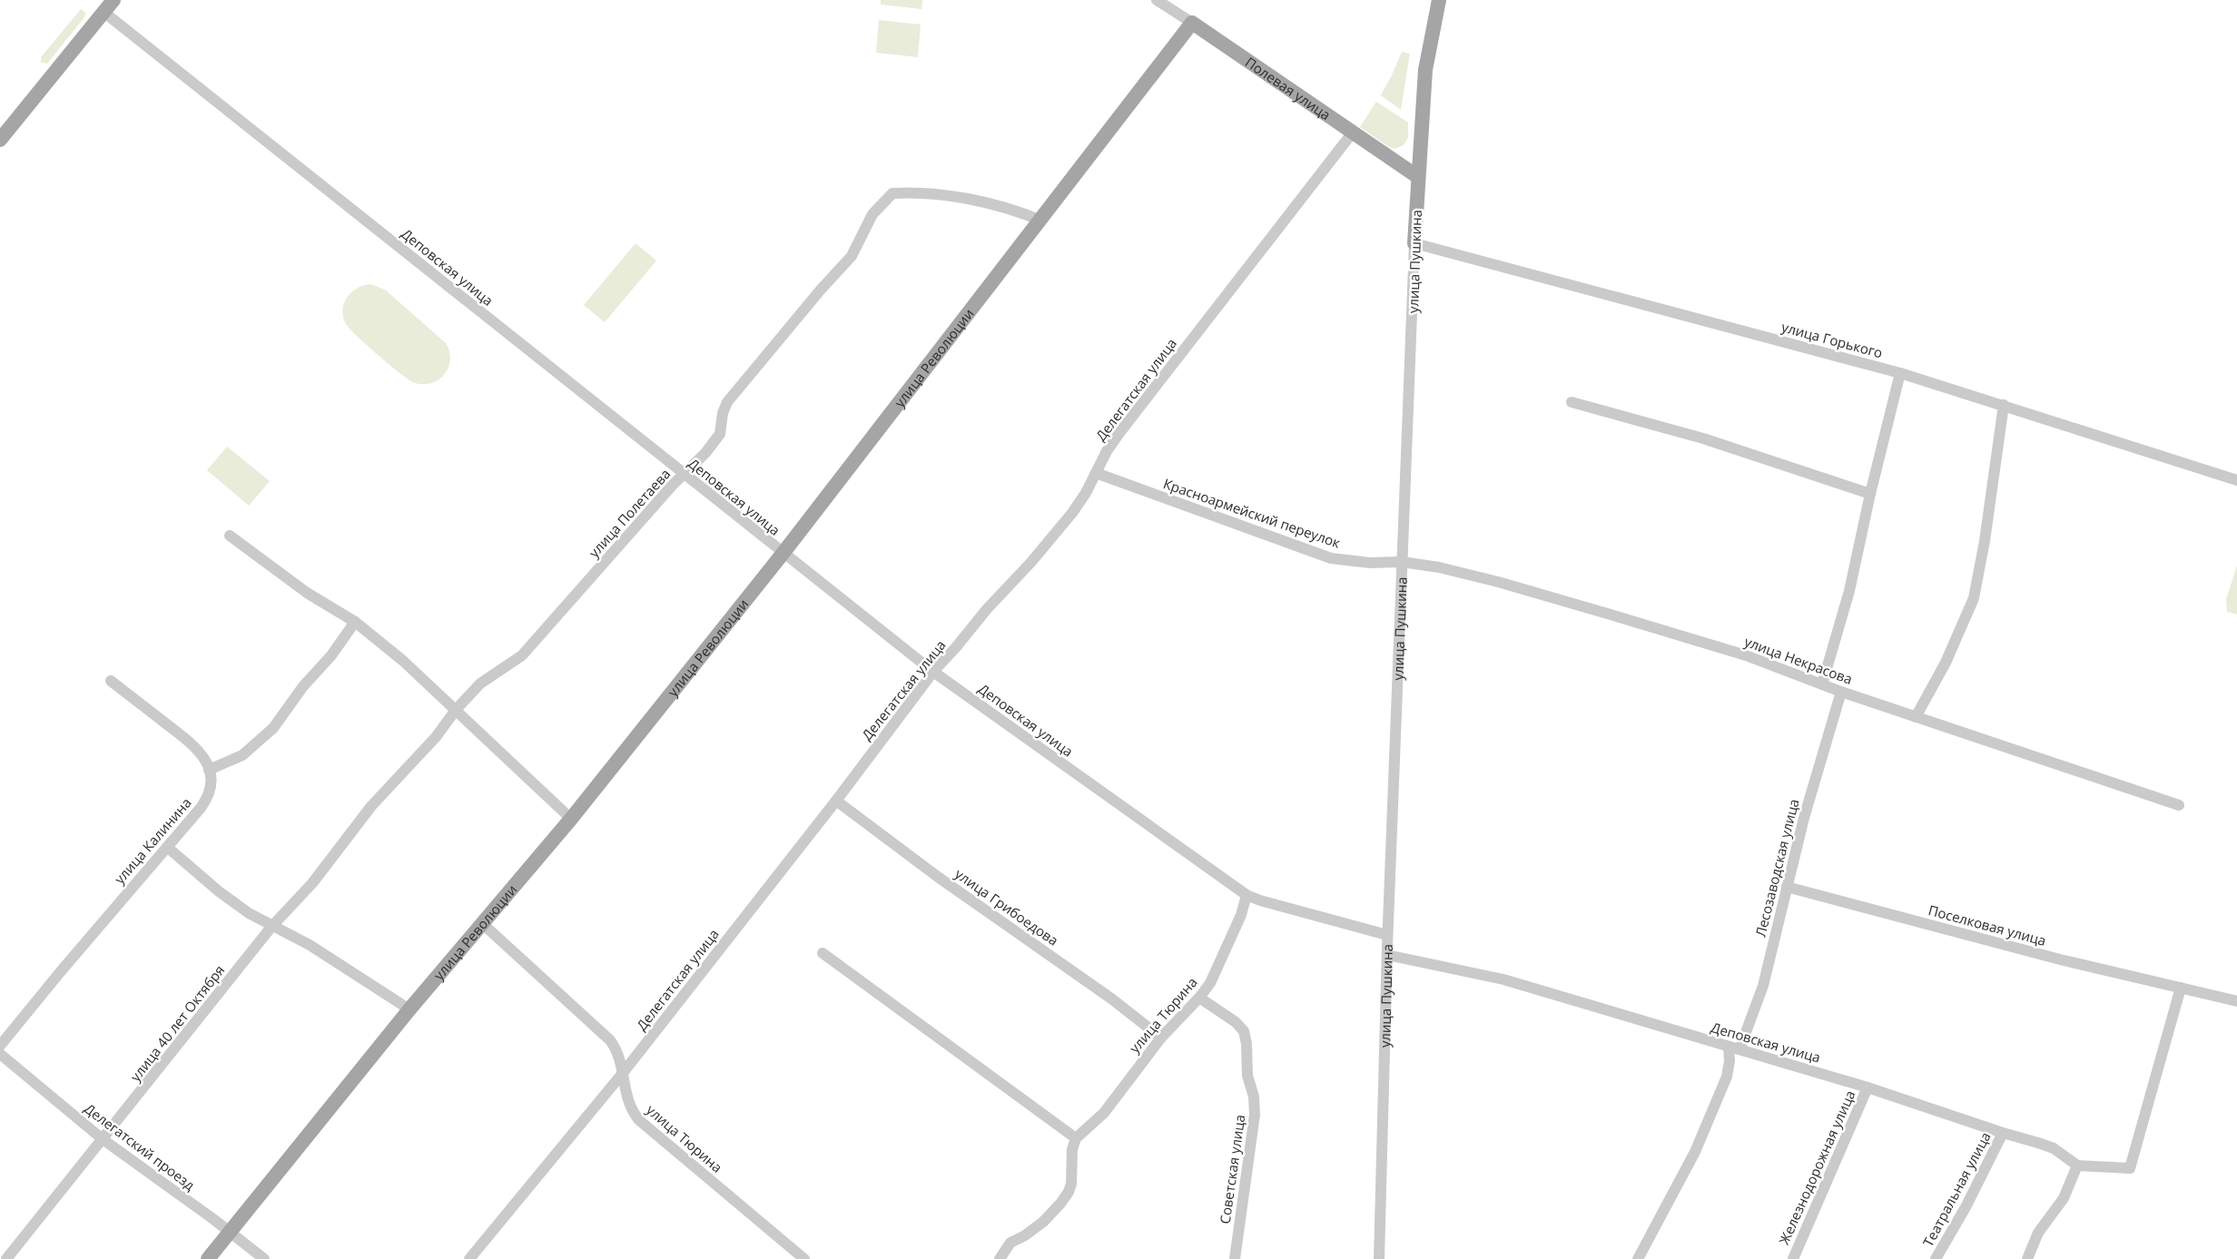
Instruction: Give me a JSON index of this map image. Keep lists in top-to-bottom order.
{
  "streets": {
    "main road": ["Полевая улица", "улица Пушкина", "улица Революции"],
    "street": [
      "Деповская улица",
      "улица Горького",
      "Делегатская улица",
      "улица Полетаева",
      "Красноармейский переулок",
      "улица Некрасова",
      "улица Калинина",
      "Лесозаводская улица",
      "улица Грибоедова",
      "Поселковая улица",
      "улица Тюрина",
      "улица 40 лет Октября",
      "Делегатский проезд",
      "Железнодорожная улица",
      "Советская улица",
      "Театральная улица"
    ]
  },
  "crossings": [
    ["Полевая улица", "улица Пушкина"],
    ["Полевая улица", "улица Революции"],
    ["Полевая улица", "Делегатская улица"],
    ["улица Пушкина", "Деповская улица"],
    ["улица Пушкина", "улица Горького"],
    ["улица Пушкина", "Красноармейский переулок"],
    ["улица Пушкина", "улица Некрасова"],
    ["Деповская улица", "улица Революции"],
    ["Деповская улица", "Делегатская улица"],
    ["Деповская улица", "улица Полетаева"],
    ["Деповская улица", "Лесозаводская улица"],
    ["Деповская улица", "улица Тюрина"],
    ["Деповская улица", "Железнодорожная улица"],
    ["Деповская улица", "Театральная улица"],
    ["улица Революции", "улица Полетаева"],
    ["улица Революции", "улица Тюрина"],
    ["улица Революции", "Делегатский проезд"],
    ["Делегатская улица", "Красноармейский переулок"],
    ["Делегатская улица", "улица Грибоедова"],
    ["Делегатская улица", "улица Тюрина"],
    ["улица Полетаева", "улица 40 лет Октября"],
    ["Красноармейский переулок", "улица Некрасова"],
    ["улица Некрасова", "Лесозаводская улица"],
    ["Лесозаводская улица", "Поселковая улица"],
    ["улица Грибоедова", "улица Тюрина"],
    ["улица Тюрина", "Советская улица"],
    ["улица 40 лет Октября", "Делегатский проезд"]
  ]
}
